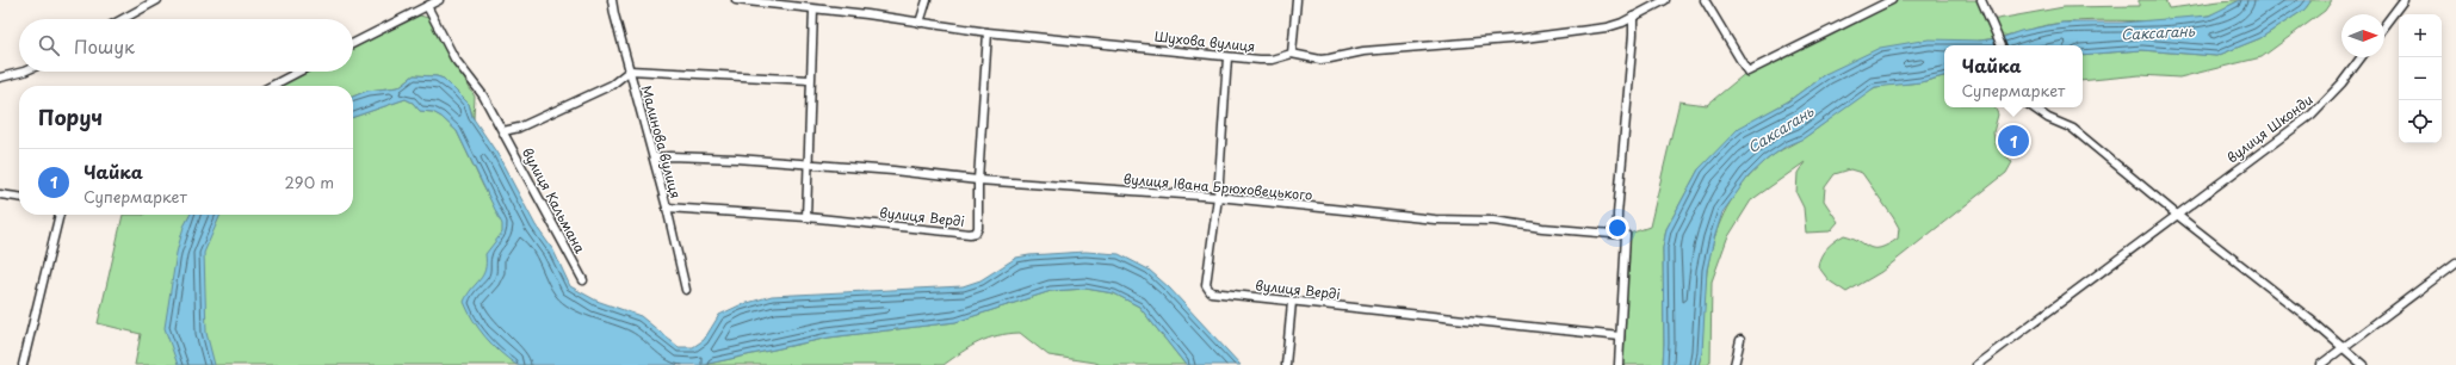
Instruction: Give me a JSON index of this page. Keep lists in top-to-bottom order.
{
  "streets": {
    "street": [
      "Шухова вулиця",
      "вулиця Шконди",
      "Малинова вулиця",
      "вулиця Івана Брюховецького",
      "вулиця Кальмана",
      "вулиця Верді"
    ]
  },
  "crossings": [
    ["Шухова вулиця", "вулиця Верді"],
    ["Малинова вулиця", "вулиця Івана Брюховецького"],
    ["Малинова вулиця", "вулиця Верді"],
    ["вулиця Івана Брюховецького", "вулиця Верді"]
  ],
  "water": ["Саксагань"],
  "north": "right",
  "page": {
    "map_buttons": ["+", "−"],
    "search": "Пошук",
    "popup": ["Чайка", "Супермаркет"],
    "heading": "Поруч",
    "pins": "1",
    "list": [
      {
        "mark": "1",
        "name": "Чайка",
        "note": "Супермаркет",
        "value": "290 m"
      }
    ]
  }
}
